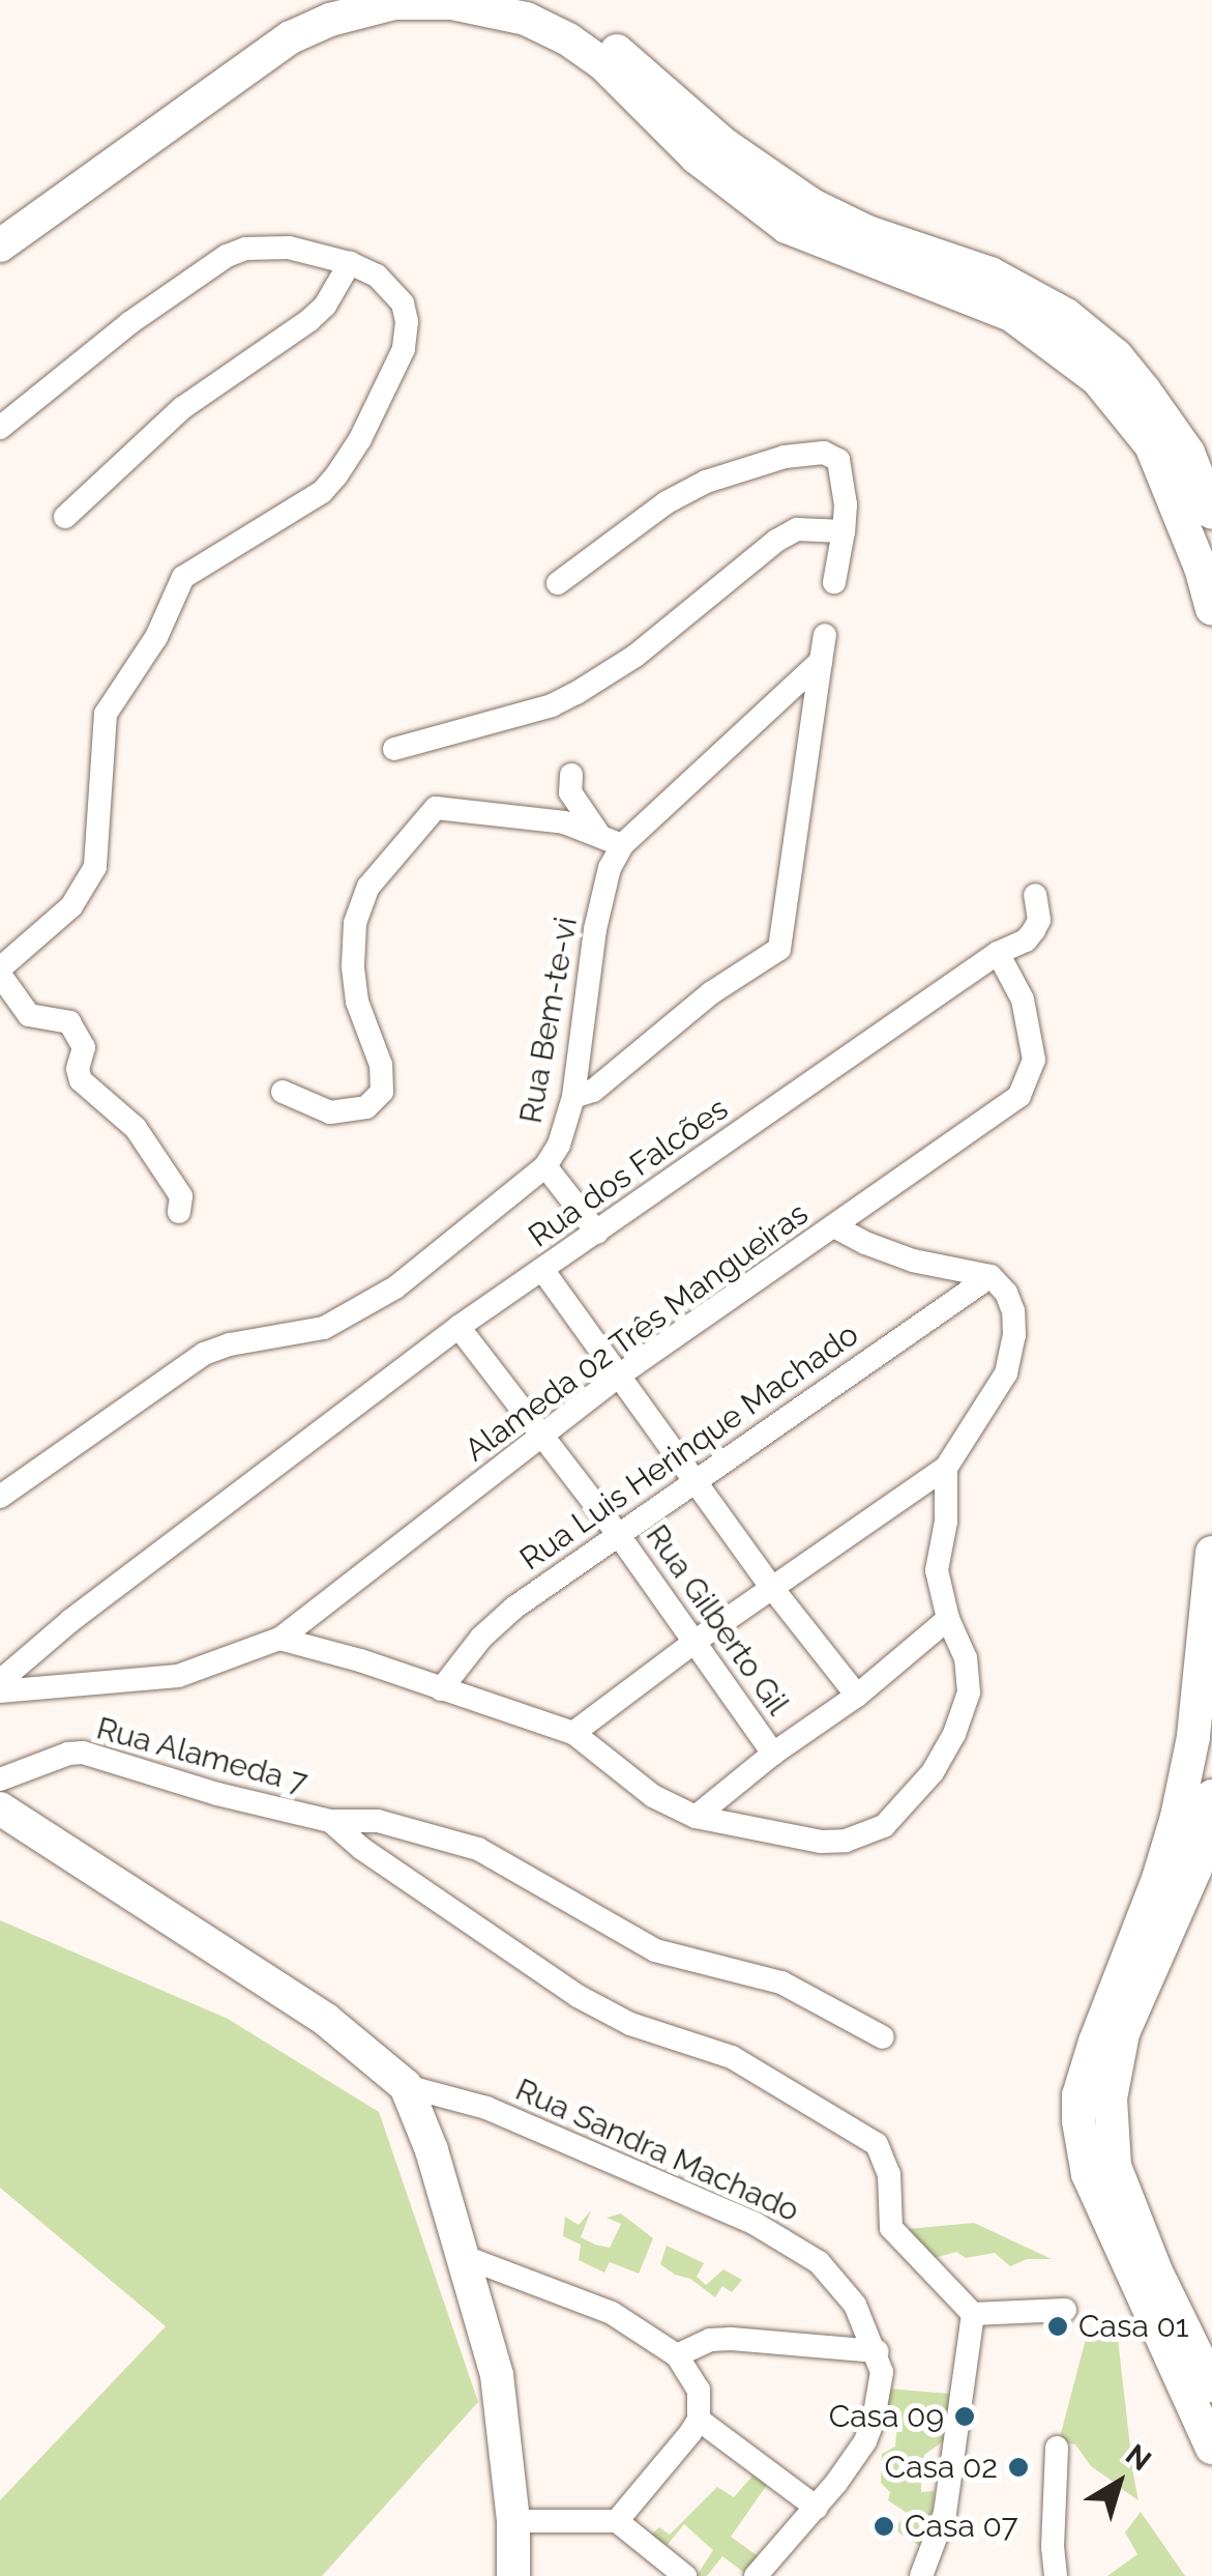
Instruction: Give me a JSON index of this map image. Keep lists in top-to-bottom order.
{
  "streets": {
    "street": [
      "Rua Bem-te-vi",
      "Rua dos Falcões",
      "Alameda 02 Três Mangueiras",
      "Rua Luis Herinque Machado",
      "Rua Gilberto Gil",
      "Rua Alameda 7",
      "Rua Sandra Machado"
    ]
  },
  "crossings": [
    ["Rua dos Falcões", "Rua Gilberto Gil"],
    ["Alameda 02 Três Mangueiras", "Rua Luis Herinque Machado"],
    ["Alameda 02 Três Mangueiras", "Rua Gilberto Gil"],
    ["Rua Luis Herinque Machado", "Rua Gilberto Gil"]
  ],
  "places": [
    "Casa 01",
    "Casa 09",
    "Casa 02",
    "Casa 07"
  ],
  "north": "top right"
}
